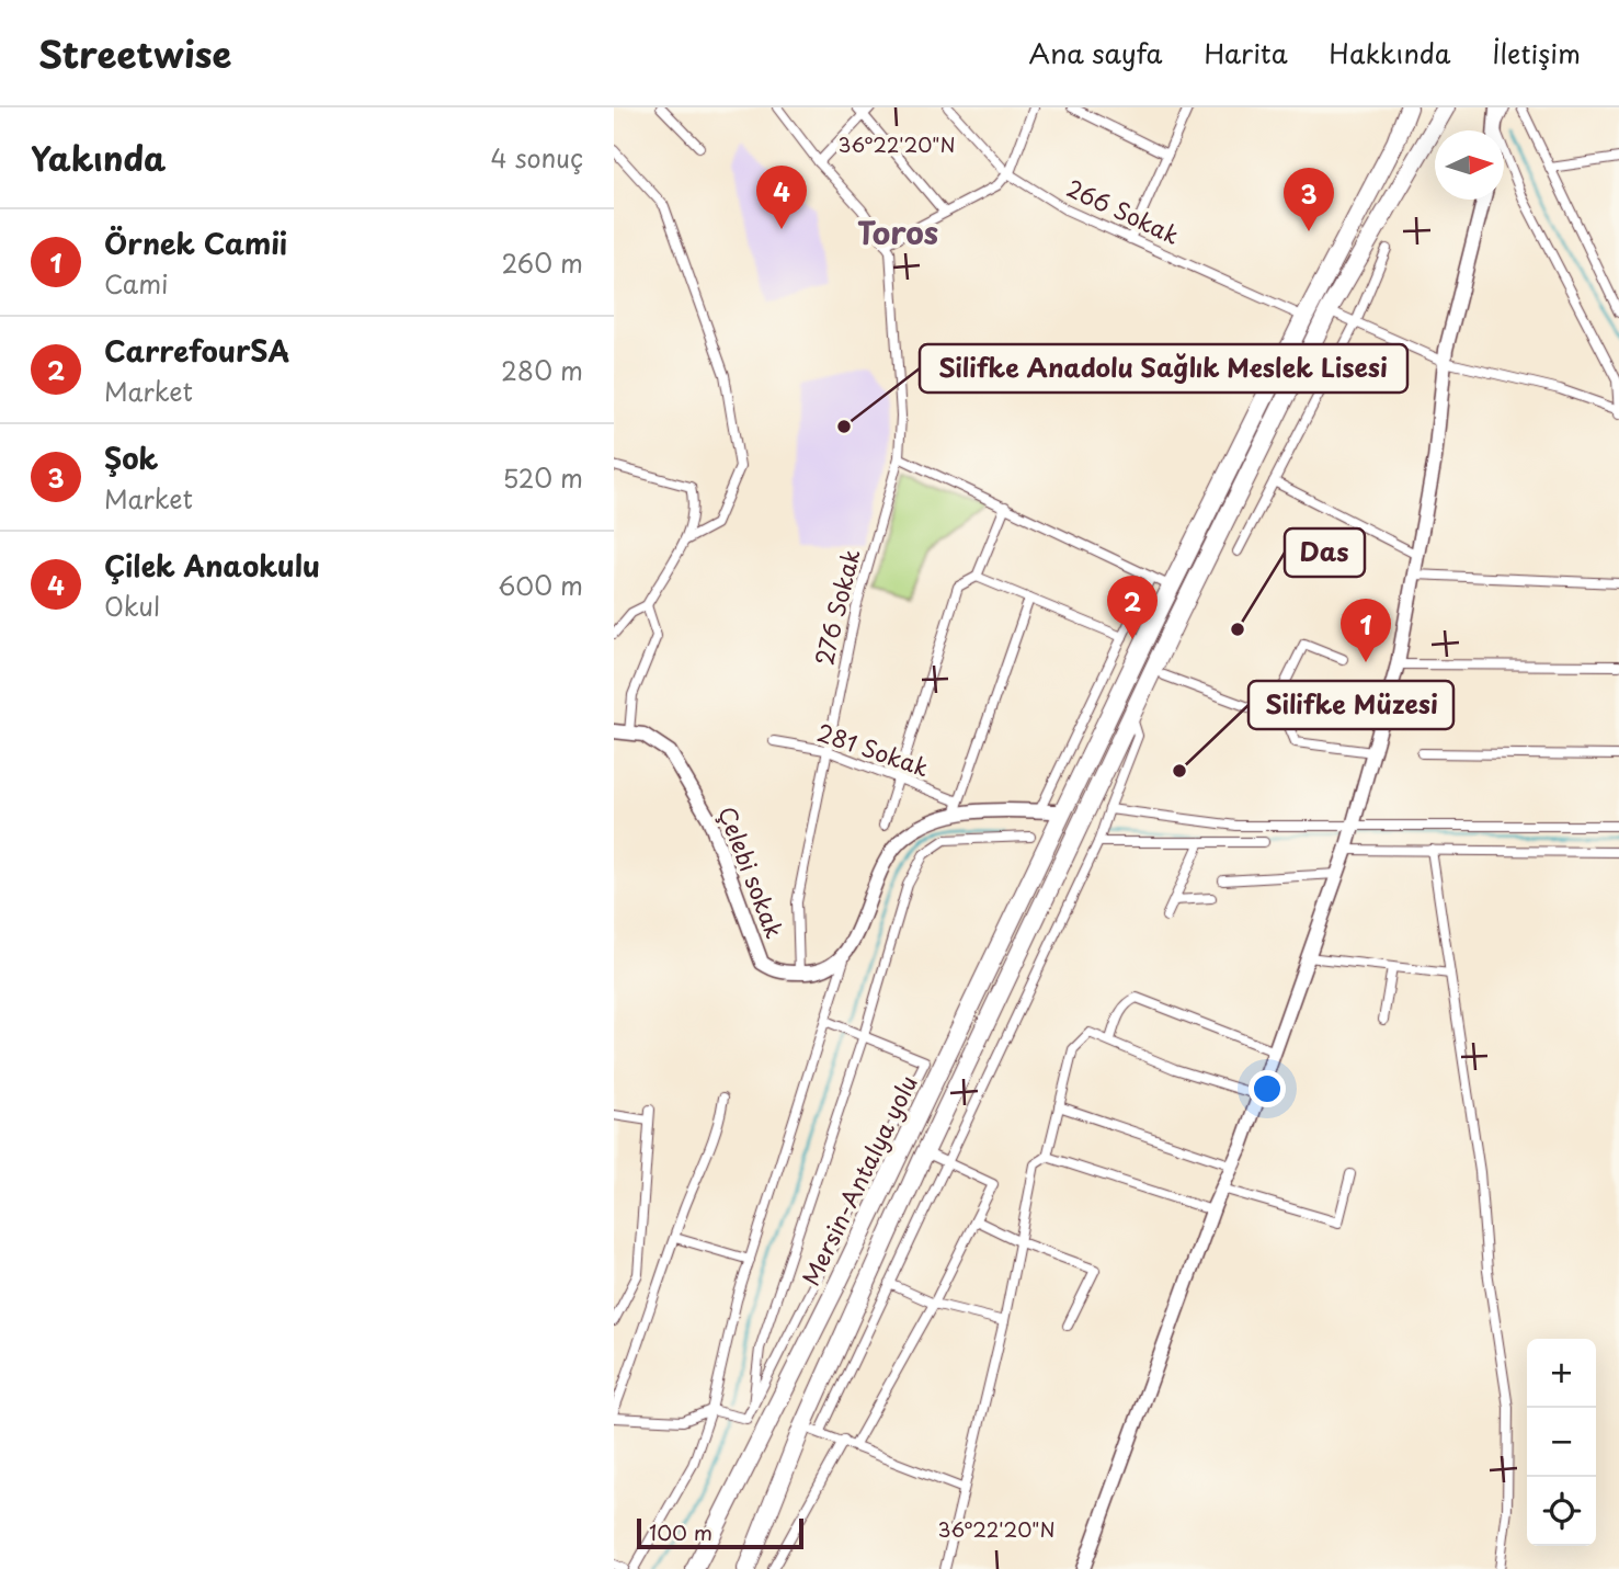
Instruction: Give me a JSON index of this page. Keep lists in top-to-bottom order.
{
  "streets": {
    "highway": ["Mersin-Antalya yolu"],
    "street": [
      "266 Sokak",
      "276 Sokak",
      "281 Sokak",
      "Çelebi sokak"
    ]
  },
  "crossings": [
    ["266 Sokak", "Mersin-Antalya yolu"],
    ["276 Sokak", "281 Sokak"],
    ["276 Sokak", "Çelebi sokak"]
  ],
  "districts": ["Toros"],
  "places": ["Silifke Anadolu Sağlık Meslek Lisesi", "Das", "Silifke Müzesi"],
  "scale_bar": "100 m",
  "north": "right",
  "page": {
    "header": "Streetwise",
    "nav": [
      "Ana sayfa",
      "Harita",
      "Hakkında",
      "İletişim"
    ],
    "heading": ["Yakında", "4 sonuç"],
    "pins": [
      "4",
      "3",
      "2",
      "1"
    ],
    "list": [
      {
        "mark": "1",
        "name": "Örnek Camii",
        "note": "Cami",
        "value": "260 m"
      },
      {
        "mark": "2",
        "name": "CarrefourSA",
        "note": "Market",
        "value": "280 m"
      },
      {
        "mark": "3",
        "name": "Şok",
        "note": "Market",
        "value": "520 m"
      },
      {
        "mark": "4",
        "name": "Çilek Anaokulu",
        "note": "Okul",
        "value": "600 m"
      }
    ],
    "map_buttons": ["+", "−"],
    "scale": "100 m"
  },
  "coordinates": ["36°22'20\"N"]
}
